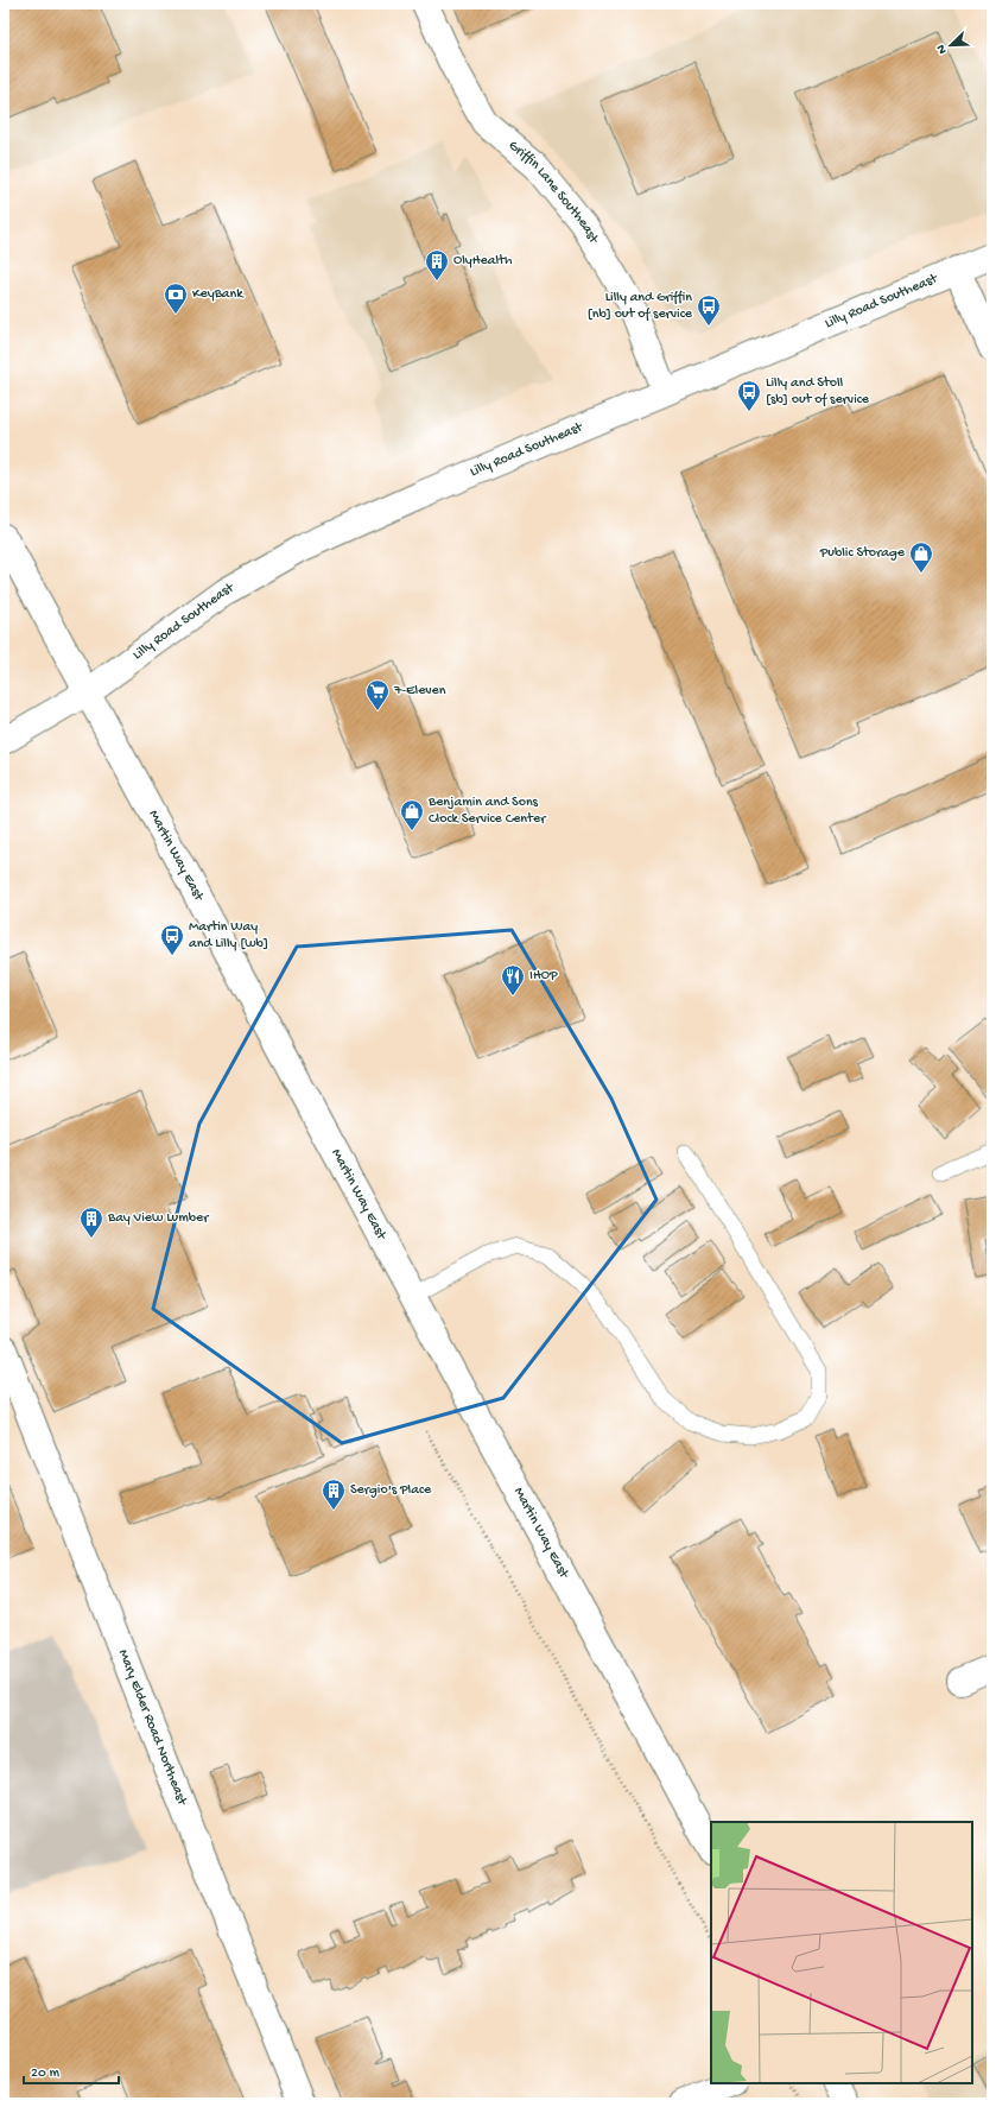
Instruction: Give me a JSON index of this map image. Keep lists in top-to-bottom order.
{
  "streets": {
    "street": [
      "Griffin Lane Southeast",
      "Lilly Road Southeast",
      "Martin Way East",
      "Mary Elder Road Northeast"
    ]
  },
  "crossings": [
    ["Griffin Lane Southeast", "Lilly Road Southeast"],
    ["Lilly Road Southeast", "Martin Way East"]
  ],
  "places": {
    "building": ["OlyHealth", "Bay View Lumber", "Sergio's Place"],
    "bank": ["KeyBank"],
    "bus stop": ["Lilly and Griffin [nb] out of service", "Lilly and Stoll [sb] out of service", "Martin Way and Lilly [wb]"],
    "shop": ["Public Storage", "Benjamin and Sons Clock Service Center"],
    "supermarket": ["7-Eleven"],
    "restaurant": ["IHOP"]
  },
  "scale_bar": "20 m",
  "north": "bottom left"
}
